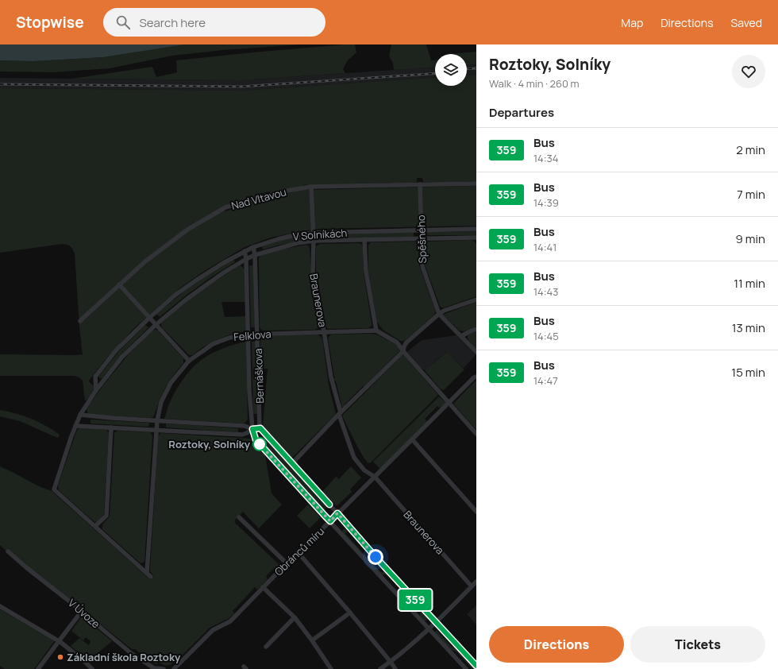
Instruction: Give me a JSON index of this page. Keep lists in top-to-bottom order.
{
  "streets": {
    "street": [
      "Nad Vltavou",
      "V Solníkách",
      "Spěšného",
      "Braunerova",
      "Felklova",
      "Bernáškova",
      "Obránců míru",
      "V Úvoze"
    ]
  },
  "crossings": [
    ["Nad Vltavou", "Spěšného"],
    ["Nad Vltavou", "Braunerova"],
    ["V Solníkách", "Spěšného"],
    ["V Solníkách", "Braunerova"],
    ["V Solníkách", "Bernáškova"],
    ["Braunerova", "Felklova"],
    ["Braunerova", "Obránců míru"],
    ["Felklova", "Bernáškova"],
    ["Bernáškova", "Obránců míru"]
  ],
  "places": ["Roztoky, Solníky", "Základní škola Roztoky"],
  "lines": ["bus line 359"],
  "page": {
    "header": "Stopwise",
    "search": "Search here",
    "nav": ["Map", "Directions", "Saved"],
    "on_map": "359",
    "heading": [
      ["Roztoky, Solníky", "Walk · 4 min · 260 m"],
      "Departures"
    ],
    "list": [
      {
        "mark": "359",
        "name": "Bus",
        "note": "14:34",
        "value": "2 min"
      },
      {
        "mark": "359",
        "name": "Bus",
        "note": "14:39",
        "value": "7 min"
      },
      {
        "mark": "359",
        "name": "Bus",
        "note": "14:41",
        "value": "9 min"
      },
      {
        "mark": "359",
        "name": "Bus",
        "note": "14:43",
        "value": "11 min"
      },
      {
        "mark": "359",
        "name": "Bus",
        "note": "14:45",
        "value": "13 min"
      },
      {
        "mark": "359",
        "name": "Bus",
        "note": "14:47",
        "value": "15 min"
      }
    ],
    "buttons": ["Directions", "Tickets"]
  }
}
